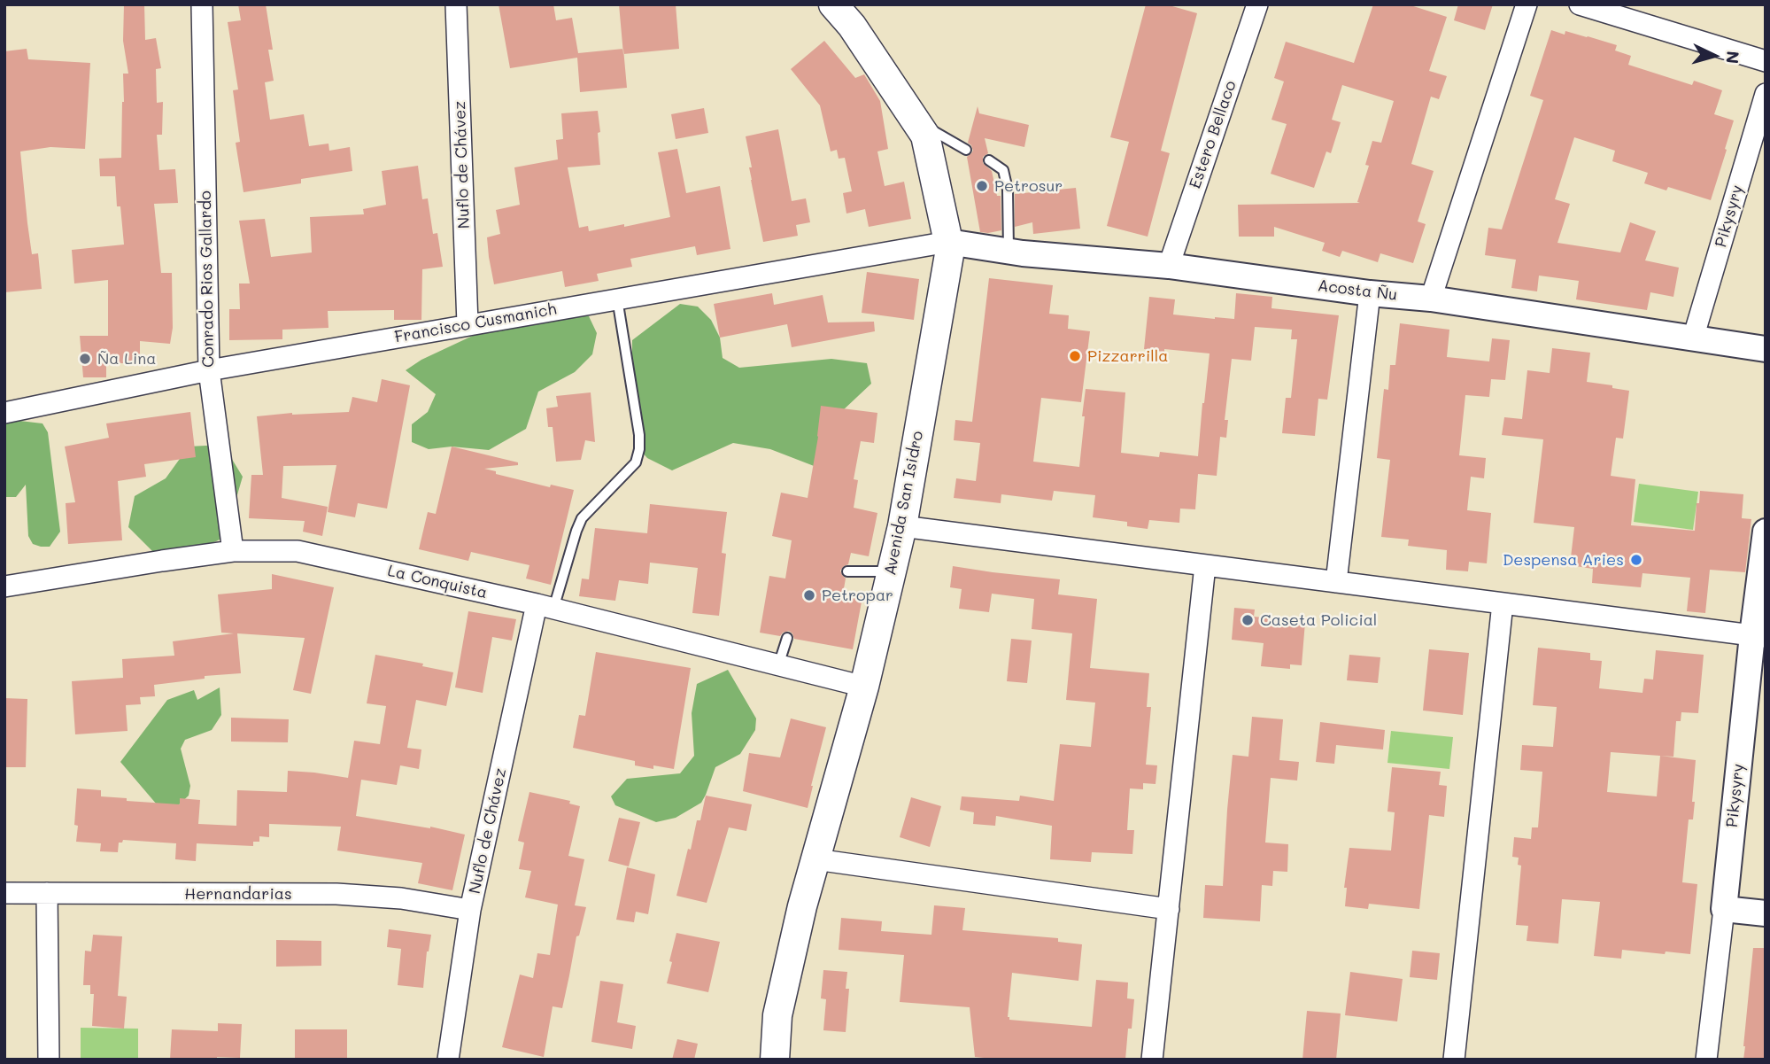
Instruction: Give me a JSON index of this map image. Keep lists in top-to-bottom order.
{
  "streets": {
    "main road": ["Avenida San Isidro"],
    "street": [
      "Estero Bellaco",
      "Nuflo de Chávez",
      "Pikysyry",
      "Conrado Rios Gallardo",
      "Acosta Ñu",
      "Francisco Cusmanich",
      "La Conquista",
      "Hernandarias"
    ]
  },
  "crossings": [
    ["Estero Bellaco", "Acosta Ñu"],
    ["Nuflo de Chávez", "Francisco Cusmanich"],
    ["Nuflo de Chávez", "La Conquista"],
    ["Nuflo de Chávez", "Hernandarias"],
    ["Pikysyry", "Acosta Ñu"],
    ["Conrado Rios Gallardo", "Francisco Cusmanich"],
    ["Conrado Rios Gallardo", "La Conquista"],
    ["Acosta Ñu", "Francisco Cusmanich"],
    ["Acosta Ñu", "Avenida San Isidro"],
    ["Francisco Cusmanich", "Avenida San Isidro"],
    ["Avenida San Isidro", "La Conquista"]
  ],
  "places": [
    "Petrosur",
    "Pizzarrilla",
    "Ña Lina",
    "Despensa Aries",
    "Petropar",
    "Caseta Policial"
  ],
  "north": "right"
}
